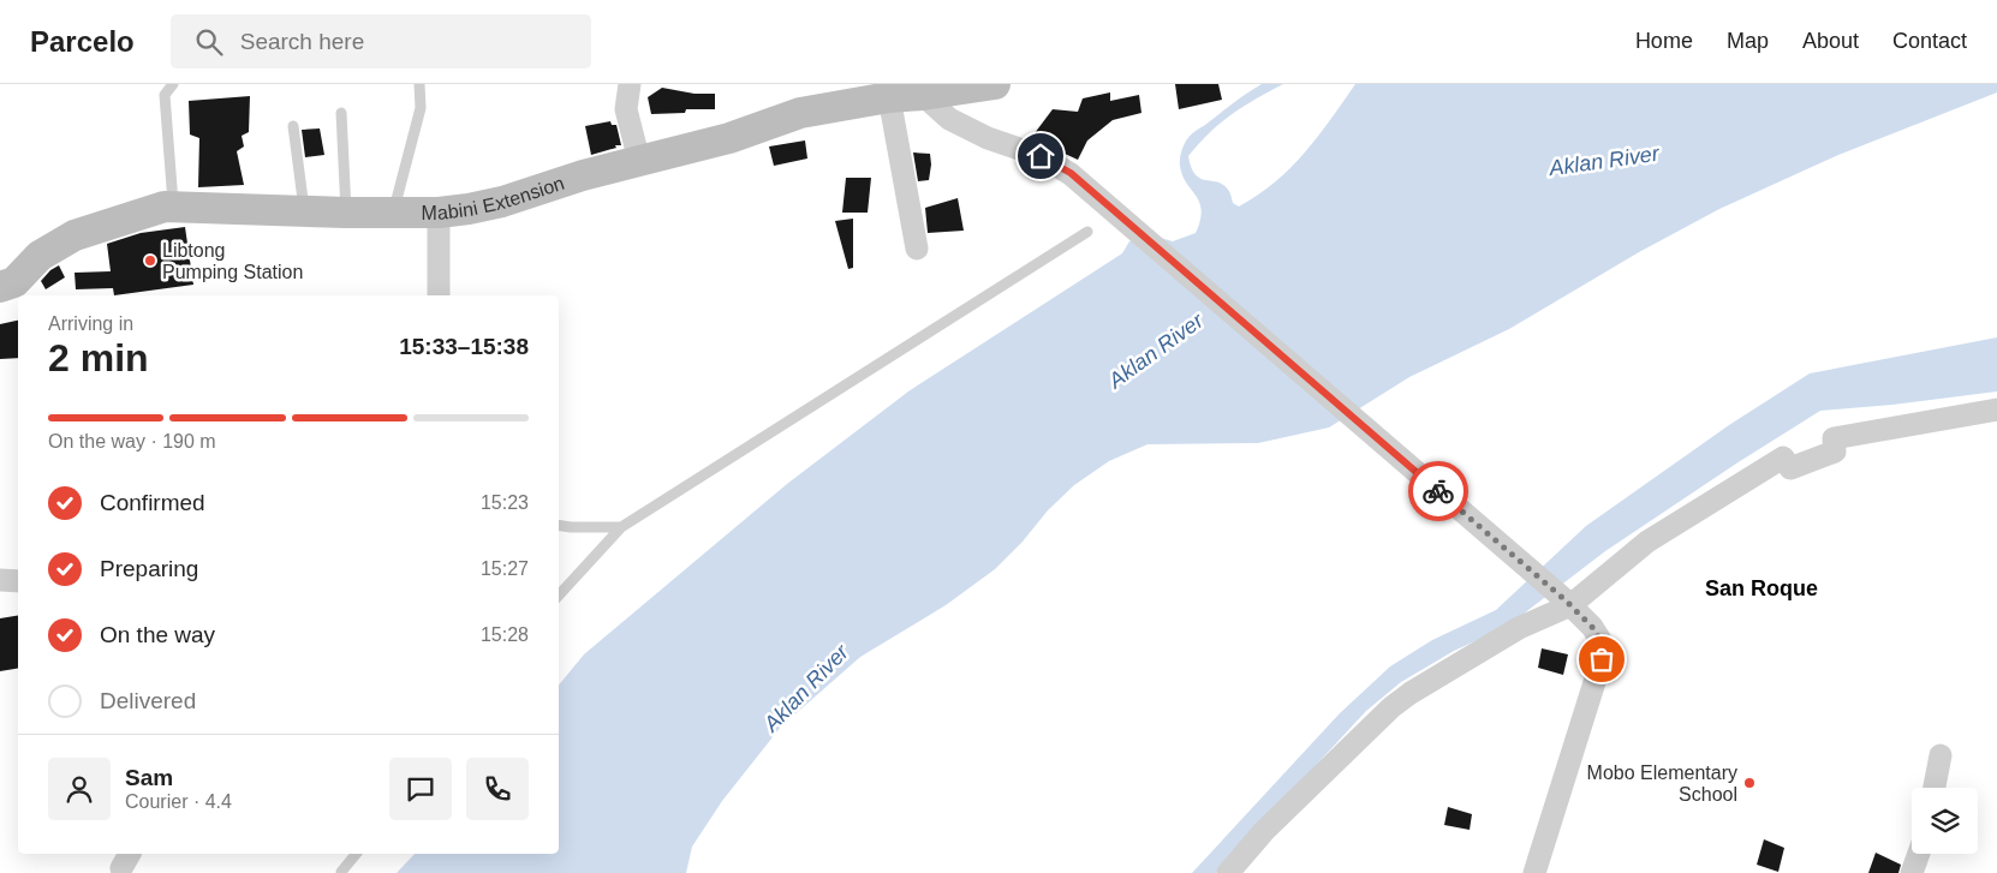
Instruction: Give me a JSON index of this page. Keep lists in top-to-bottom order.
{
  "streets": {
    "street": ["Mabini Extension"]
  },
  "districts": ["San Roque"],
  "water": ["Aklan River"],
  "places": ["Libtong Pumping Station", "Mobo Elementary School"],
  "page": {
    "header": "Parcelo",
    "search": "Search here",
    "nav": [
      "Home",
      "Map",
      "About",
      "Contact"
    ],
    "heading": ["2 min", "Arriving in", "15:33–15:38"],
    "panel": ["Sam", "Courier · 4.4"],
    "bar": "On the way · 190 m",
    "list": [
      ["Confirmed", "15:23"],
      ["Preparing", "15:27"],
      ["On the way", "15:28"],
      "Delivered"
    ]
  }
}
